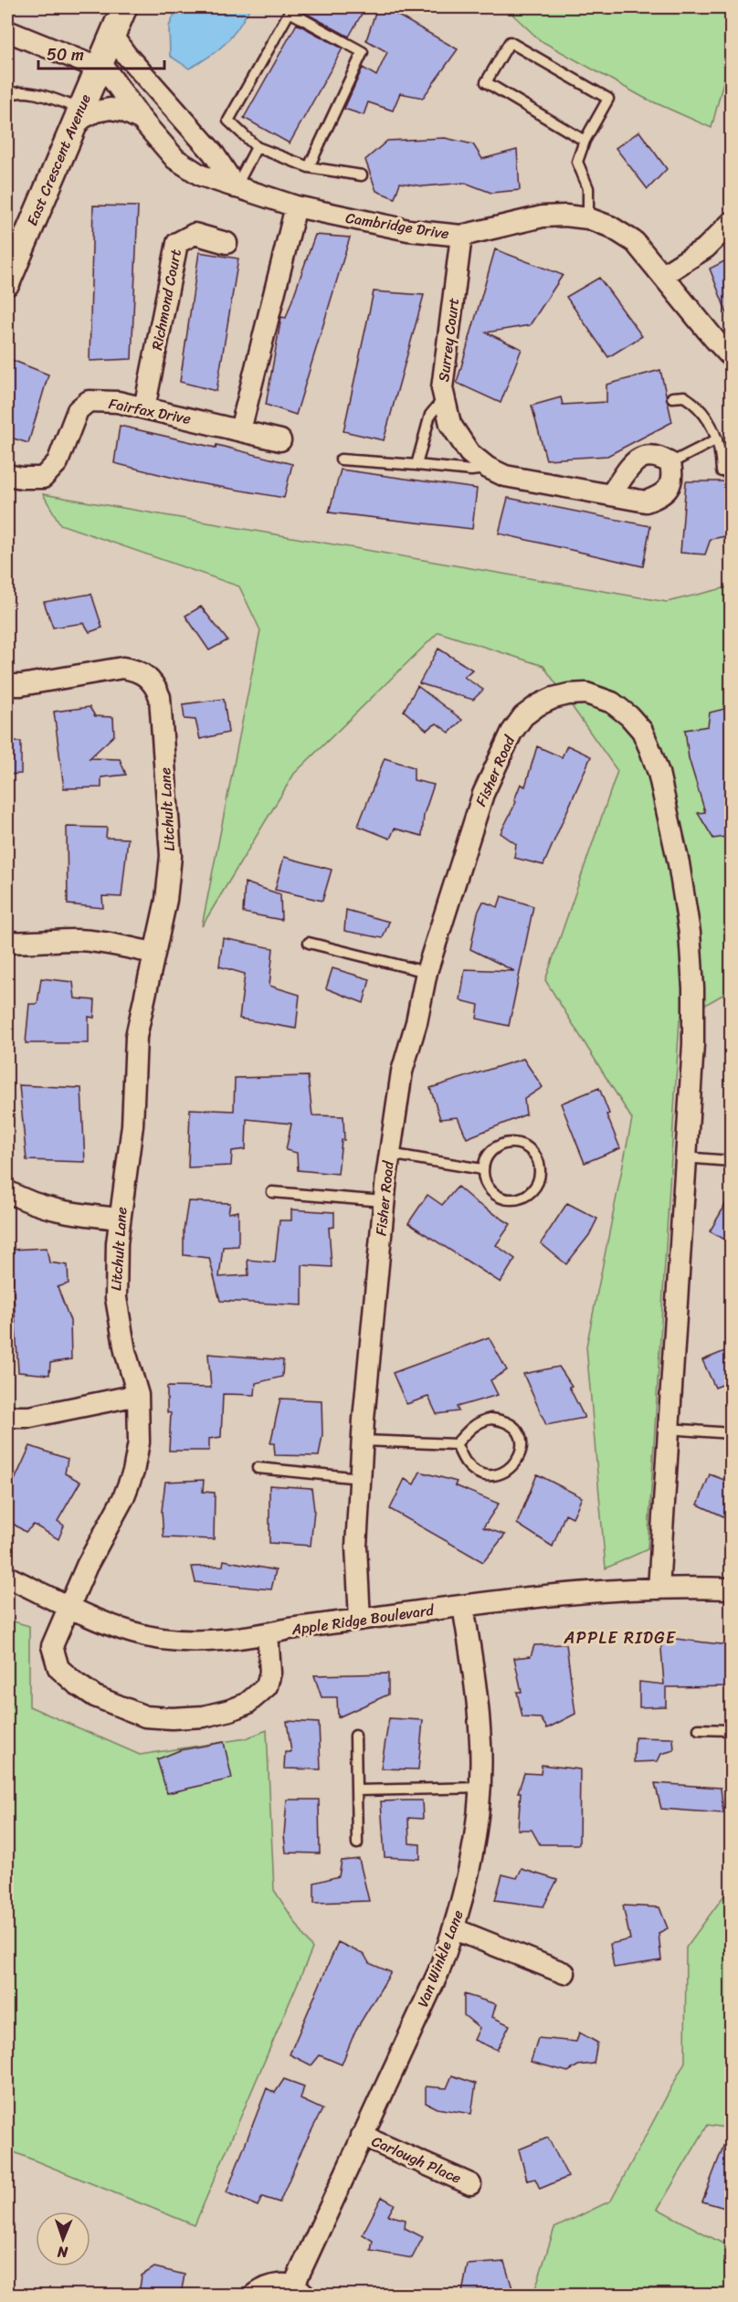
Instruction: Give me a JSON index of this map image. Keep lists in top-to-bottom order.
{
  "streets": {
    "street": [
      "East Crescent Avenue",
      "Cambridge Drive",
      "Richmond Court",
      "Surrey Court",
      "Fairfax Drive",
      "Fisher Road",
      "Litchult Lane",
      "Apple Ridge Boulevard",
      "Van Winkle Lane",
      "Carlough Place"
    ]
  },
  "crossings": [
    ["East Crescent Avenue", "Cambridge Drive"],
    ["Cambridge Drive", "Surrey Court"],
    ["Richmond Court", "Fairfax Drive"],
    ["Fisher Road", "Apple Ridge Boulevard"],
    ["Litchult Lane", "Apple Ridge Boulevard"],
    ["Apple Ridge Boulevard", "Van Winkle Lane"],
    ["Van Winkle Lane", "Carlough Place"]
  ],
  "districts": ["APPLE RIDGE"],
  "scale_bar": "50 m",
  "north": "bottom"
}
